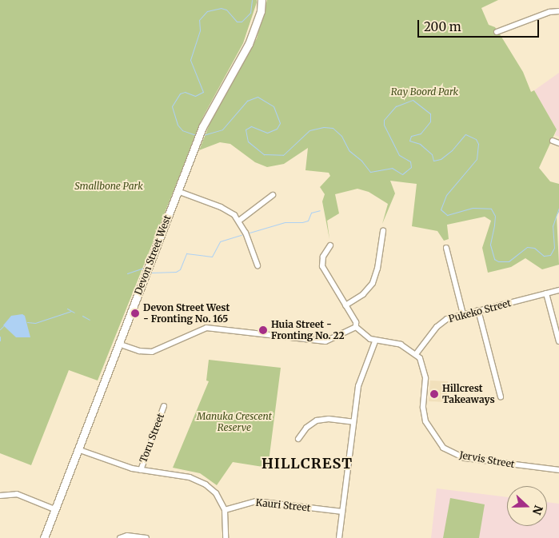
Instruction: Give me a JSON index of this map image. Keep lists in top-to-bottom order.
{
  "streets": {
    "main road": ["Devon Street West"],
    "street": [
      "Pukeko Street",
      "Toru Street",
      "Jervis Street",
      "Kauri Street"
    ]
  },
  "crossings": [
    ["Pukeko Street", "Jervis Street"]
  ],
  "districts": ["HILLCREST"],
  "parks": ["Ray Boord Park", "Smallbone Park", "Manuka Crescent Reserve"],
  "places": ["Devon Street West - Fronting No. 165", "Huia Street - Fronting No. 22", "Hillcrest Takeaways"],
  "scale_bar": "200 m",
  "north": "right"
}
